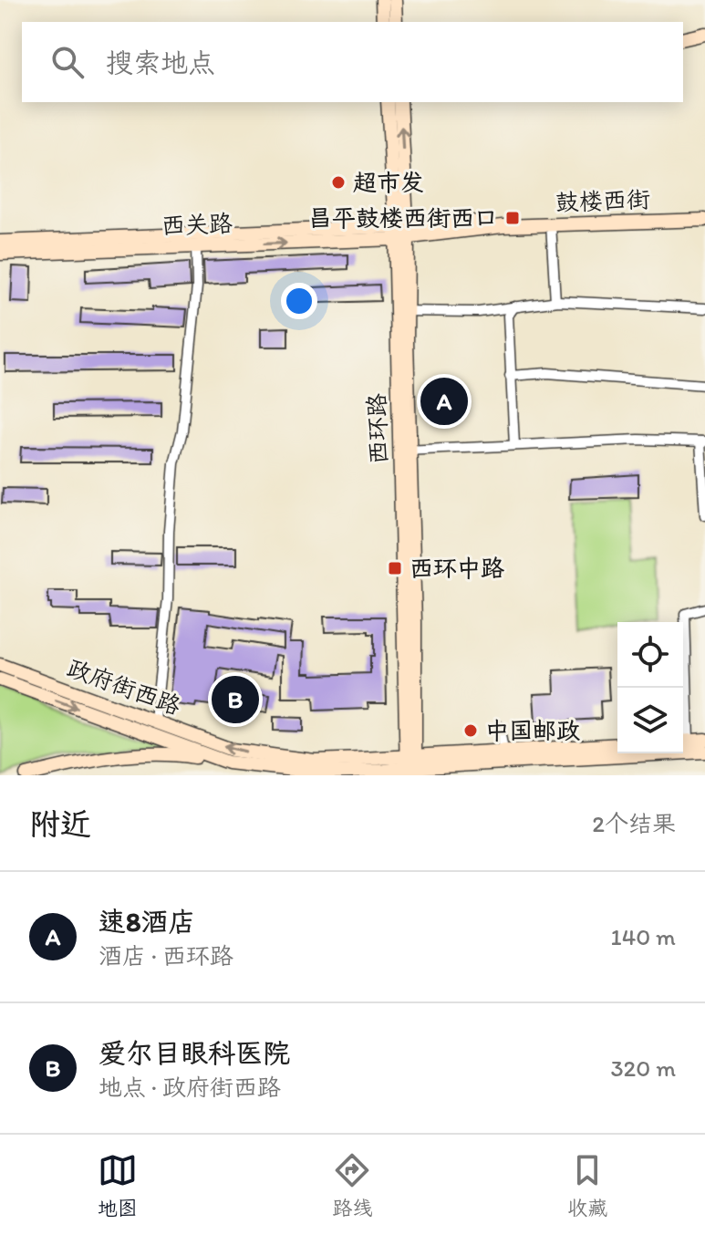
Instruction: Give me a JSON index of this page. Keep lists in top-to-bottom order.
{
  "streets": {
    "main road": [
      "鼓楼西街",
      "西关路",
      "西环路",
      "政府街西路"
    ]
  },
  "crossings": [
    ["鼓楼西街", "西关路"],
    ["鼓楼西街", "西环路"],
    ["西关路", "西环路"],
    ["西环路", "政府街西路"]
  ],
  "places": {
    "other": ["超市发", "中国邮政"],
    "transit": ["昌平鼓楼西街西口", "西环中路"]
  },
  "page": {
    "search": "搜索地点",
    "pins": ["A", "B"],
    "heading": ["附近", "2个结果"],
    "list": [
      {
        "mark": "A",
        "name": "速8酒店",
        "note": "酒店 · 西环路",
        "value": "140 m"
      },
      {
        "mark": "B",
        "name": "爱尔目眼科医院",
        "note": "地点 · 政府街西路",
        "value": "320 m"
      }
    ],
    "nav": ["地图", "路线", "收藏"]
  }
}
